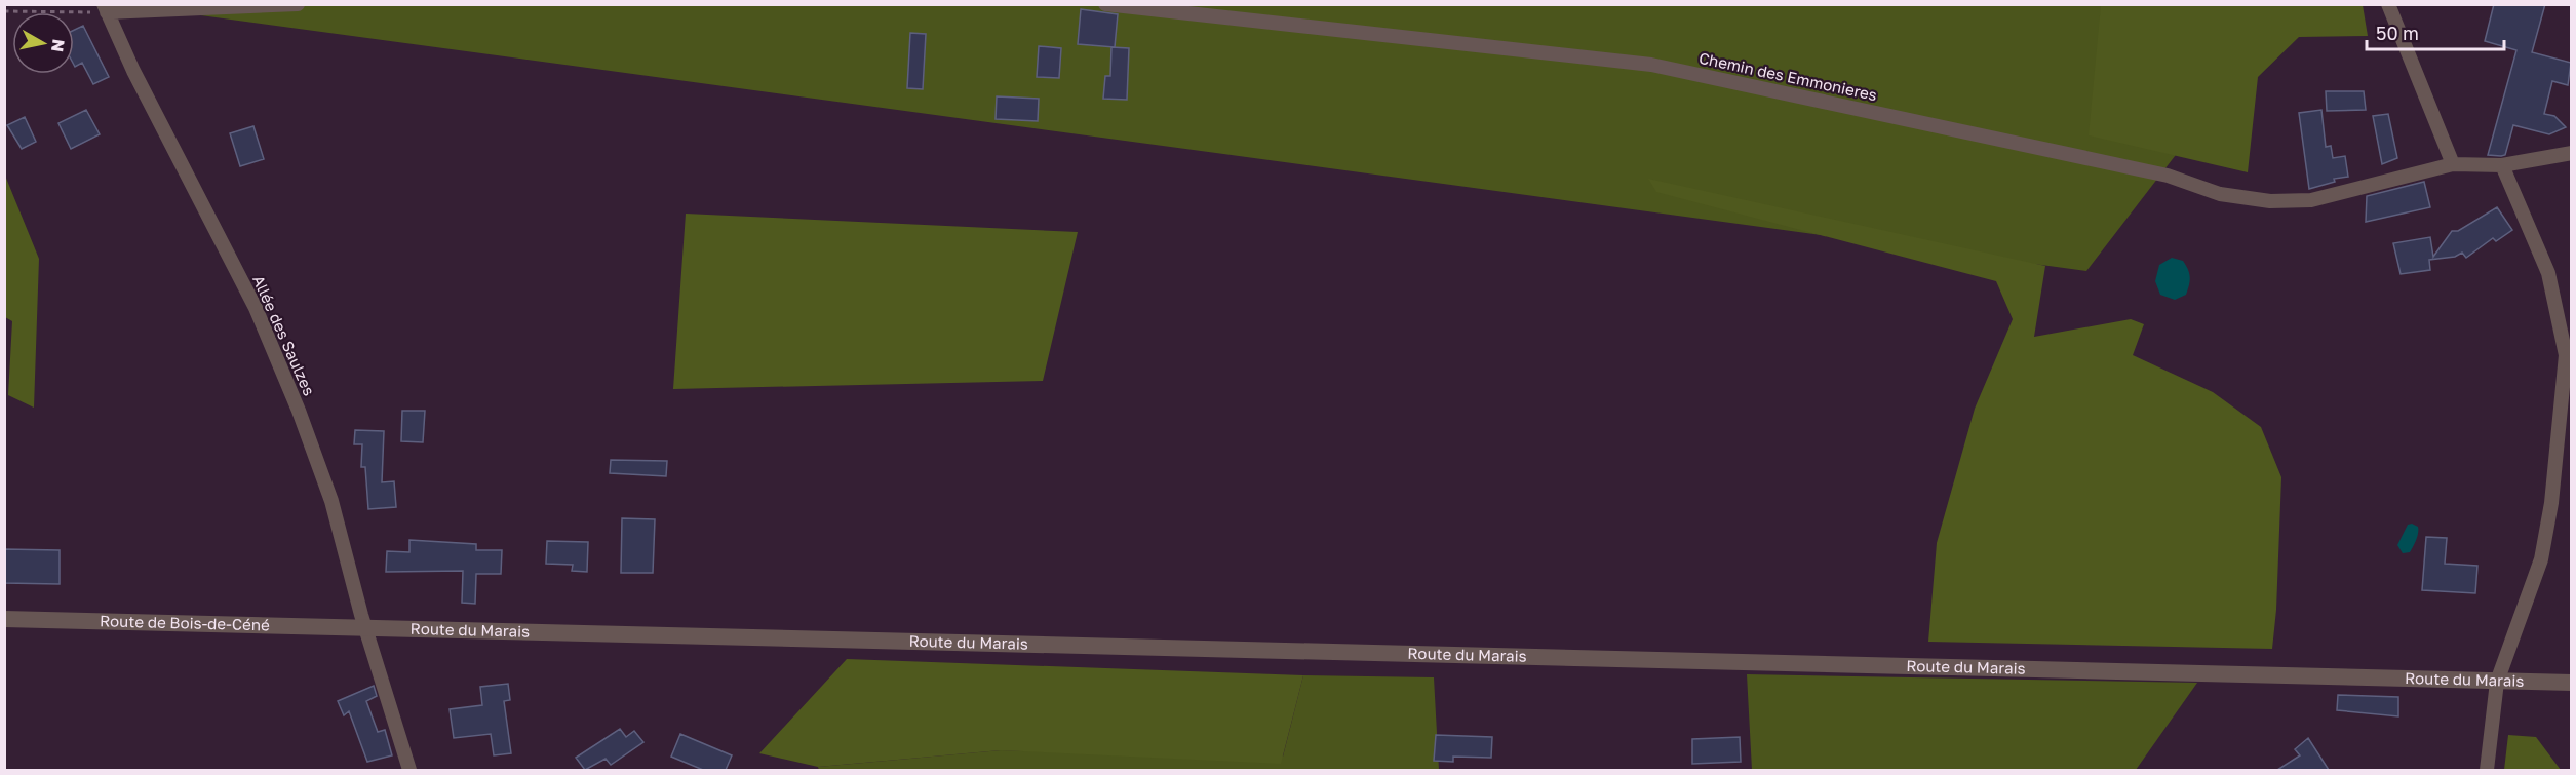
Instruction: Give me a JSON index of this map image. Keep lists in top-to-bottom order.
{
  "streets": {
    "street": [
      "Chemin des Emmonieres",
      "Allée des Saulzes",
      "Route de Bois-de-Céné",
      "Route du Marais"
    ]
  },
  "crossings": [
    ["Allée des Saulzes", "Route de Bois-de-Céné"],
    ["Allée des Saulzes", "Route du Marais"],
    ["Route de Bois-de-Céné", "Route du Marais"]
  ],
  "scale_bar": "50 m",
  "north": "right"
}
